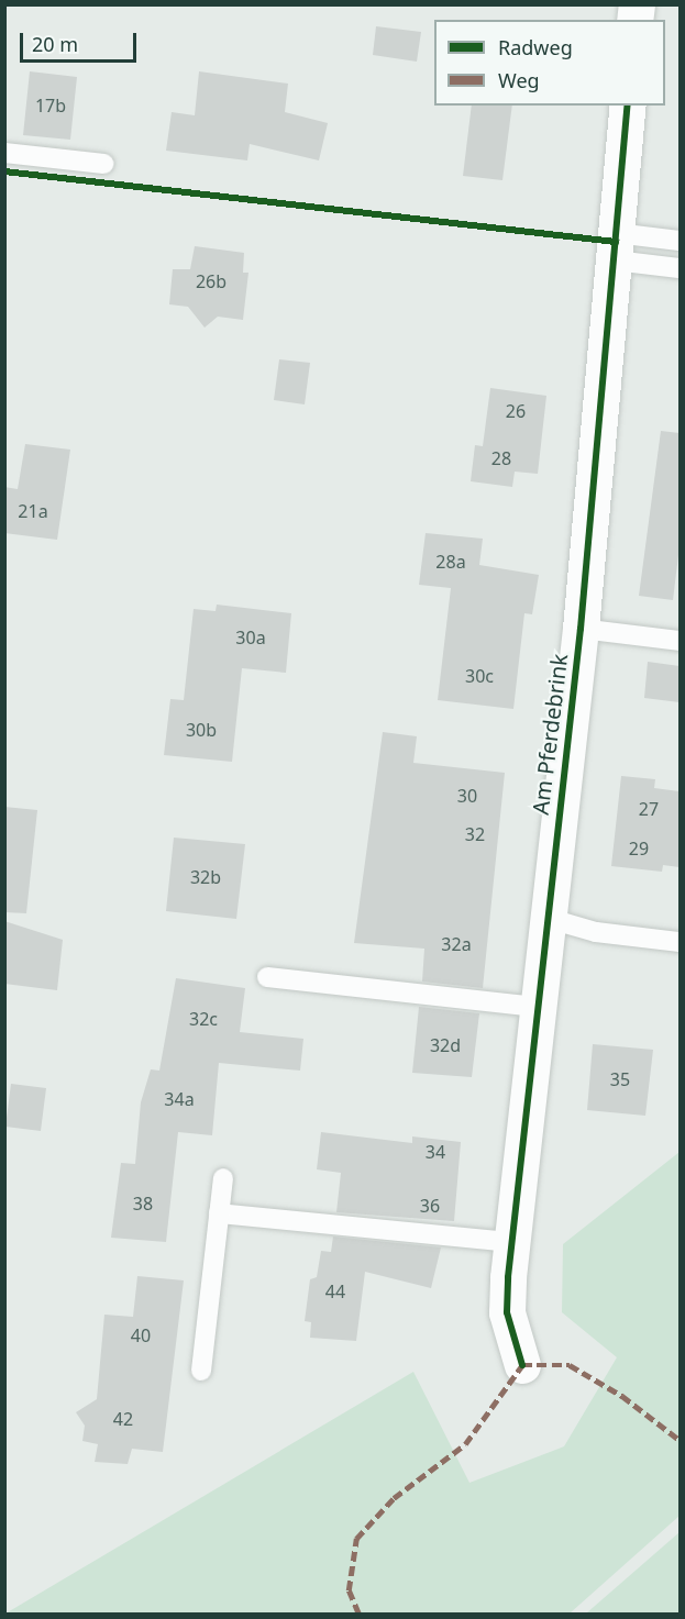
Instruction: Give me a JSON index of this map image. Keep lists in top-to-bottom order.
{
  "streets": {
    "street": ["Am Pferdebrink"]
  },
  "house_numbers": [
    "17b",
    "26b",
    "26",
    "28",
    "21a",
    "28a",
    "30a",
    "30c",
    "30b",
    "30",
    "27",
    "32",
    "29",
    "32b",
    "32a",
    "32c",
    "32d",
    "35",
    "34a",
    "34",
    "38",
    "36",
    "44",
    "40",
    "42"
  ],
  "legend": ["Radweg", "Weg"],
  "scale_bar": "20 m"
}
